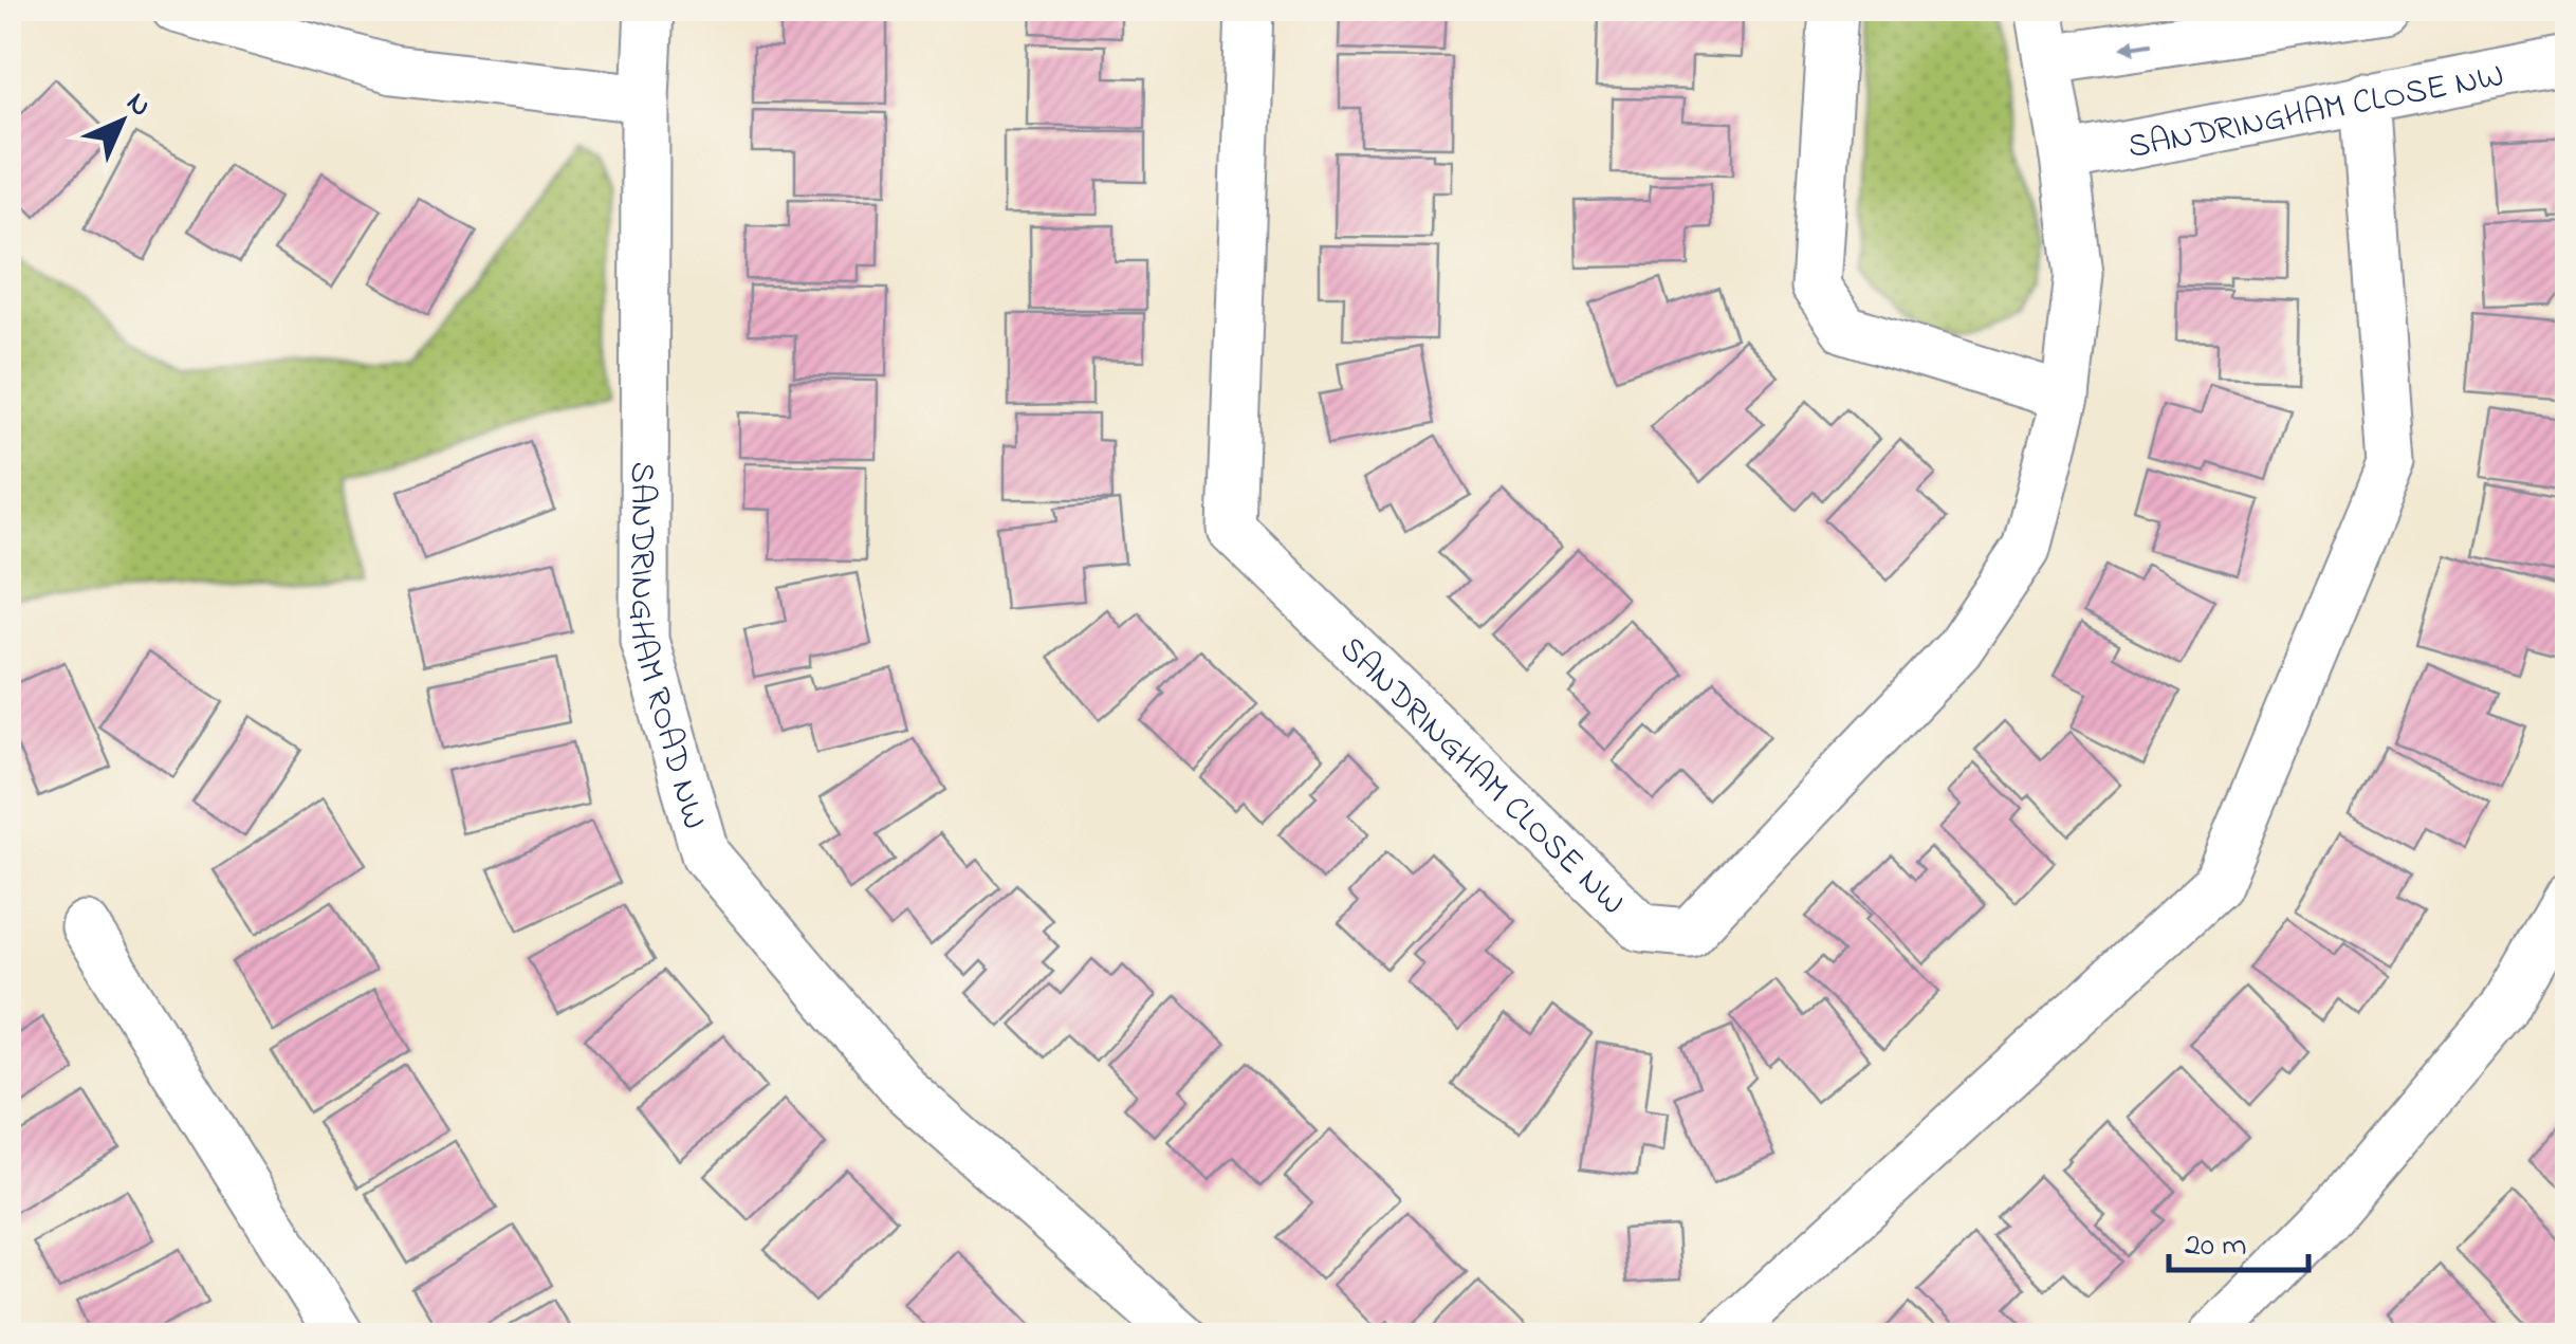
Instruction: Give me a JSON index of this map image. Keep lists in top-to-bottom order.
{
  "streets": {
    "street": ["SANDRINGHAM CLOSE NW", "SANDRINGHAM ROAD NW"]
  },
  "scale_bar": "20 m",
  "north": "top right"
}
